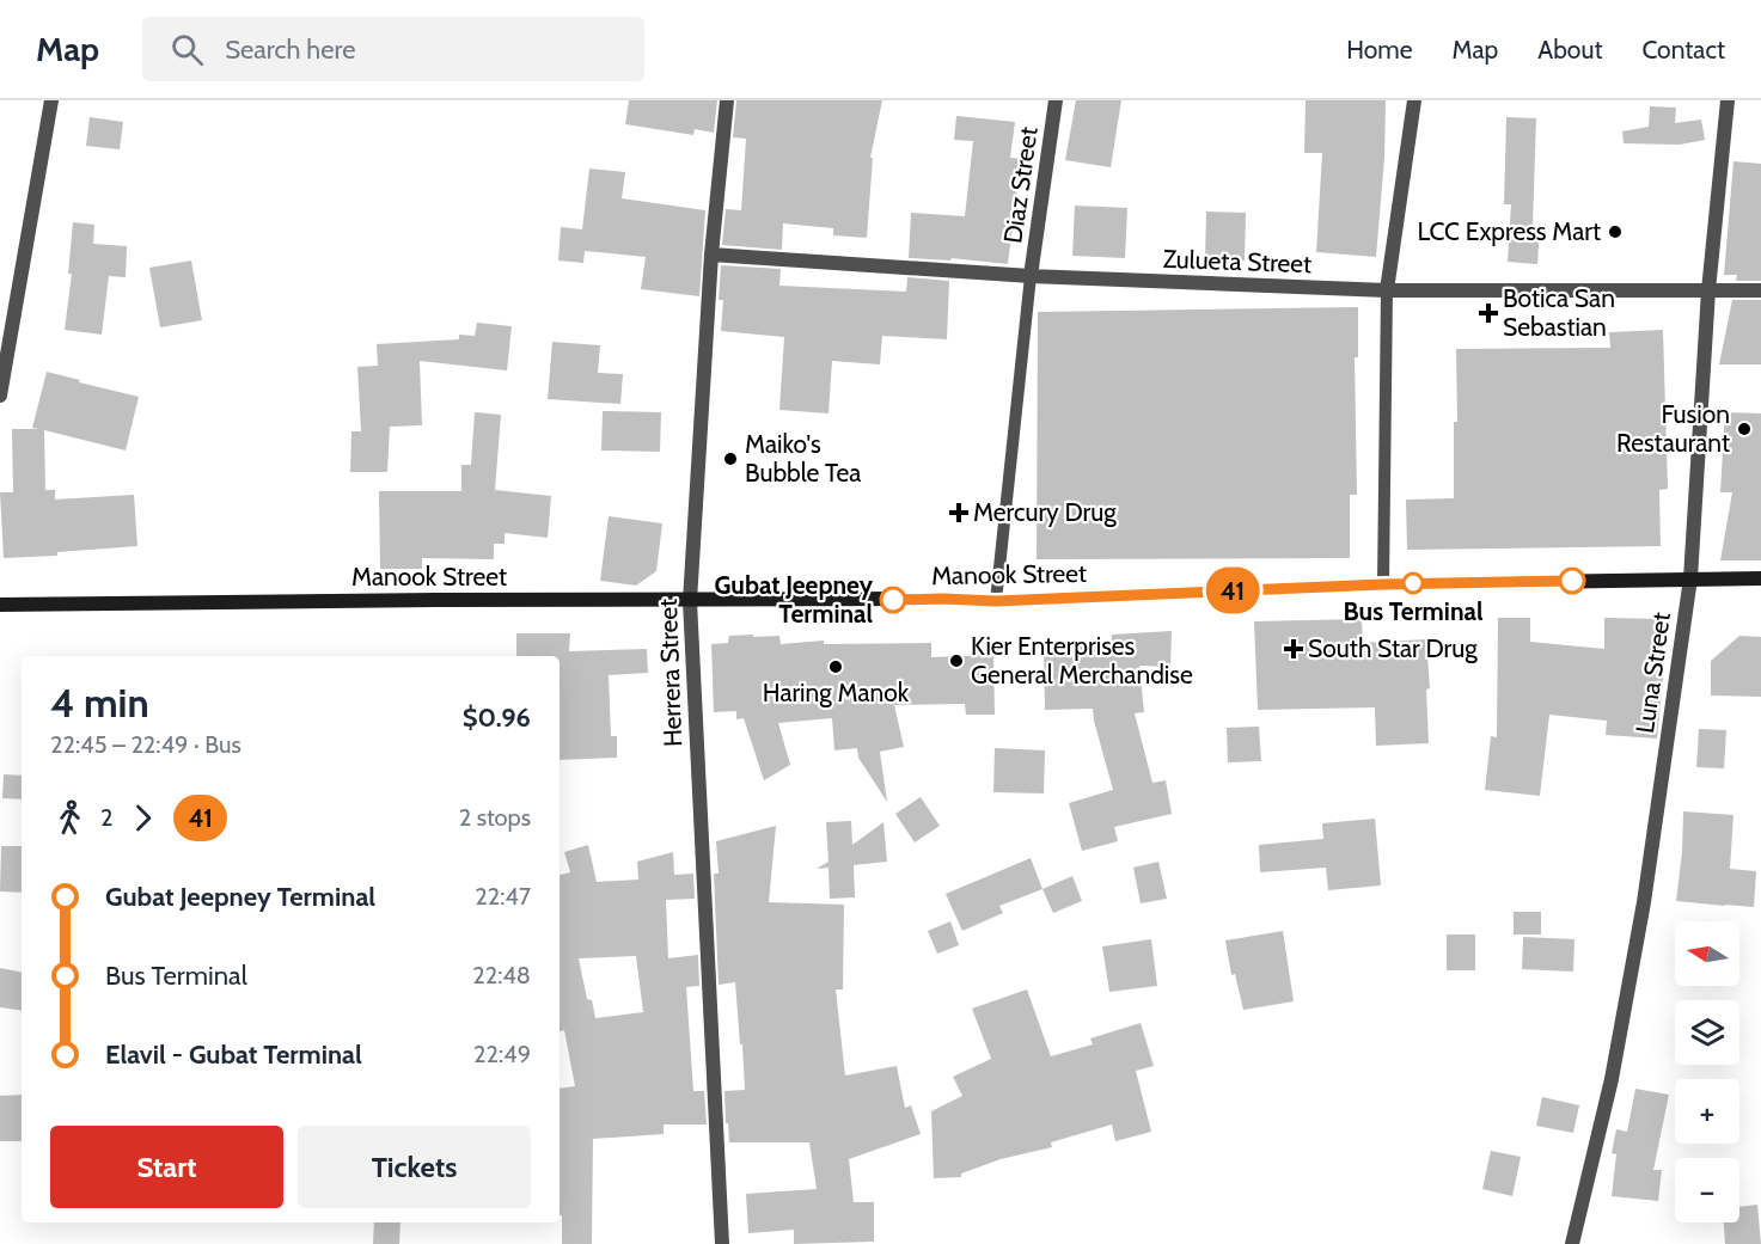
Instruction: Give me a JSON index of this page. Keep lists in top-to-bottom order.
{
  "streets": {
    "main road": ["Manook Street"],
    "street": [
      "Diaz Street",
      "Zulueta Street",
      "Herrera Street",
      "Luna Street"
    ]
  },
  "crossings": [
    ["Diaz Street", "Zulueta Street"],
    ["Zulueta Street", "Herrera Street"],
    ["Zulueta Street", "Luna Street"],
    ["Manook Street", "Herrera Street"],
    ["Manook Street", "Luna Street"]
  ],
  "places": {
    "other": [
      "LCC Express Mart",
      "Fusion Restaurant",
      "Maiko's Bubble Tea",
      "Bus Terminal",
      "Gubat Jeepney Terminal",
      "Kier Enterprises General Merchandise",
      "Haring Manok"
    ],
    "health": ["Botica San Sebastian", "Mercury Drug", "South Star Drug"]
  },
  "lines": ["bus line 41"],
  "north": "left",
  "page": {
    "header": "Map",
    "search": "Search here",
    "nav": [
      "Home",
      "Map",
      "About",
      "Contact"
    ],
    "on_map": "41",
    "heading": ["4 min", "22:45 – 22:49 · Bus", "$0.96"],
    "legs": ["2", "41", "2 stops"],
    "list": [
      {
        "name": "Gubat Jeepney Terminal",
        "value": "22:47"
      },
      {
        "name": "Bus Terminal",
        "value": "22:48"
      },
      {
        "name": "Elavil - Gubat Terminal",
        "value": "22:49"
      }
    ],
    "map_buttons": ["+", "−"],
    "buttons": ["Start", "Tickets"]
  }
}
